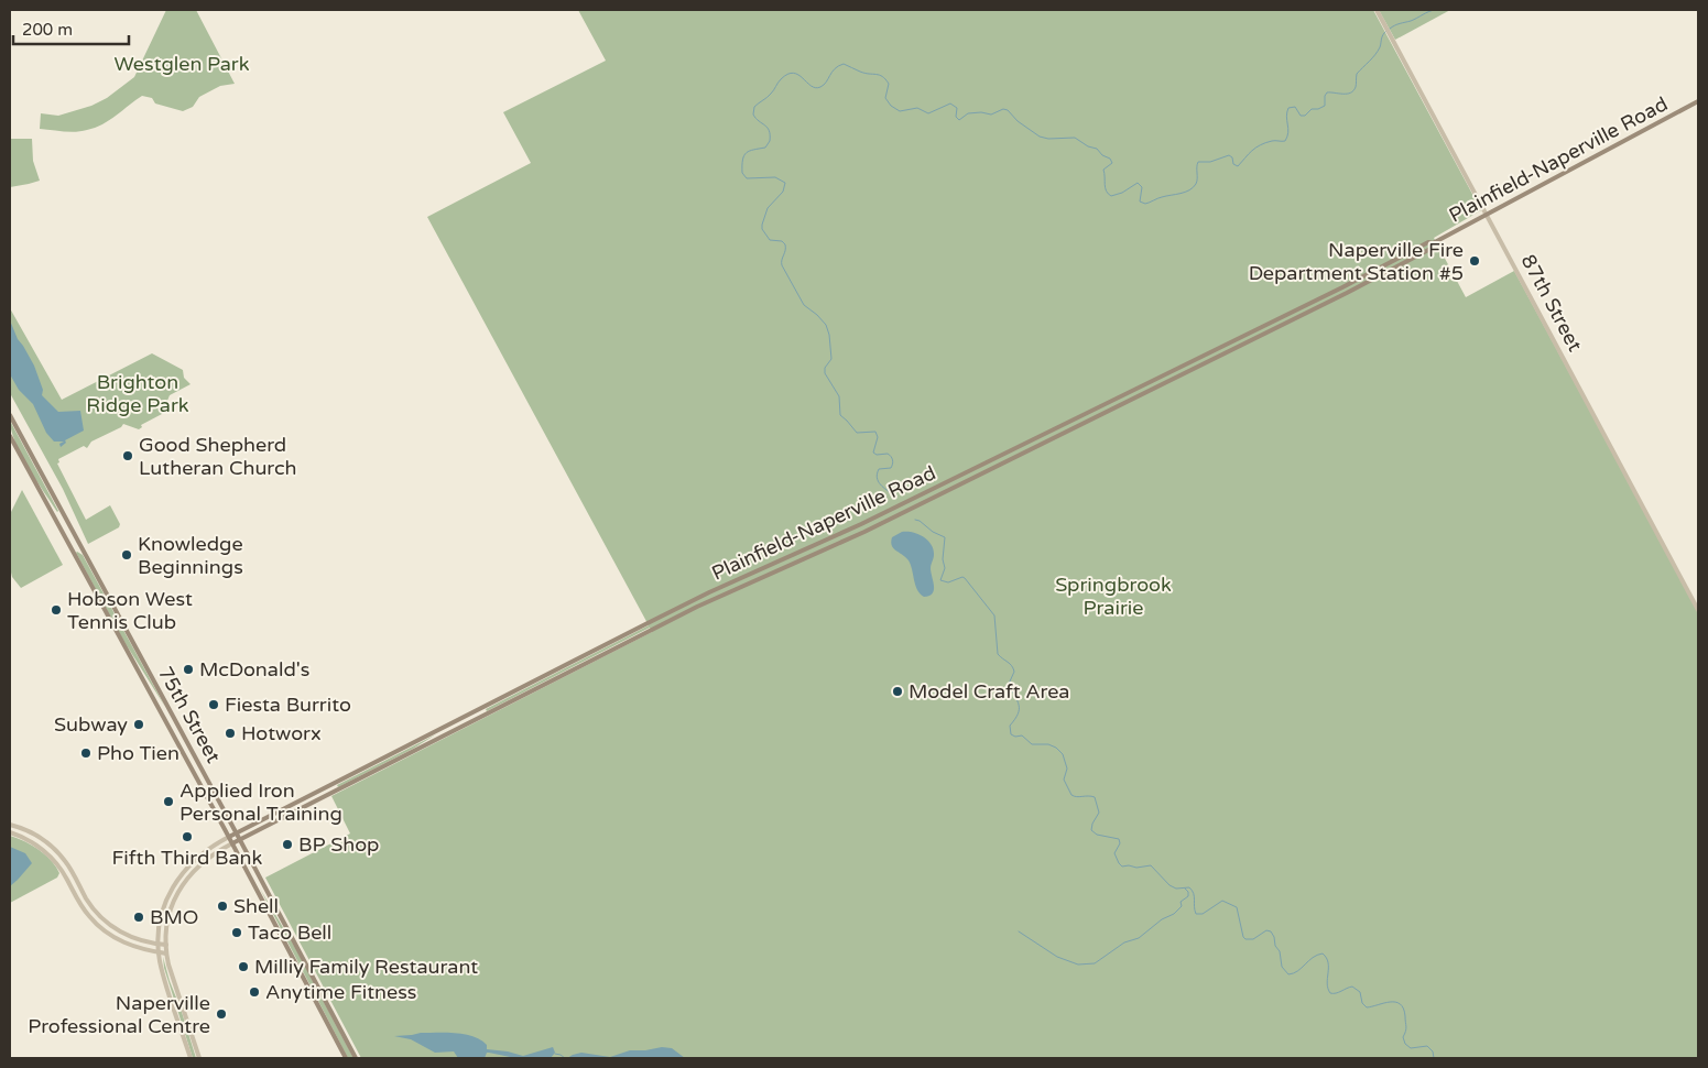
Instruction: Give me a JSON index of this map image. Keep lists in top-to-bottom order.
{
  "streets": {
    "main road": ["Plainfield-Naperville Road", "75th Street"],
    "street": ["87th Street"]
  },
  "crossings": [
    ["Plainfield-Naperville Road", "87th Street"],
    ["Plainfield-Naperville Road", "75th Street"]
  ],
  "parks": ["Westglen Park", "Brighton Ridge Park", "Springbrook Prairie"],
  "places": [
    "Naperville Fire Department Station #5",
    "Good Shepherd Lutheran Church",
    "Knowledge Beginnings",
    "Hobson West Tennis Club",
    "McDonald's",
    "Model Craft Area",
    "Fiesta Burrito",
    "Subway",
    "Hotworx",
    "Pho Tien",
    "Applied Iron Personal Training",
    "Fifth Third Bank",
    "BP Shop",
    "Shell",
    "BMO",
    "Taco Bell",
    "Milliy Family Restaurant",
    "Anytime Fitness",
    "Naperville Professional Centre"
  ],
  "scale_bar": "200 m"
}
